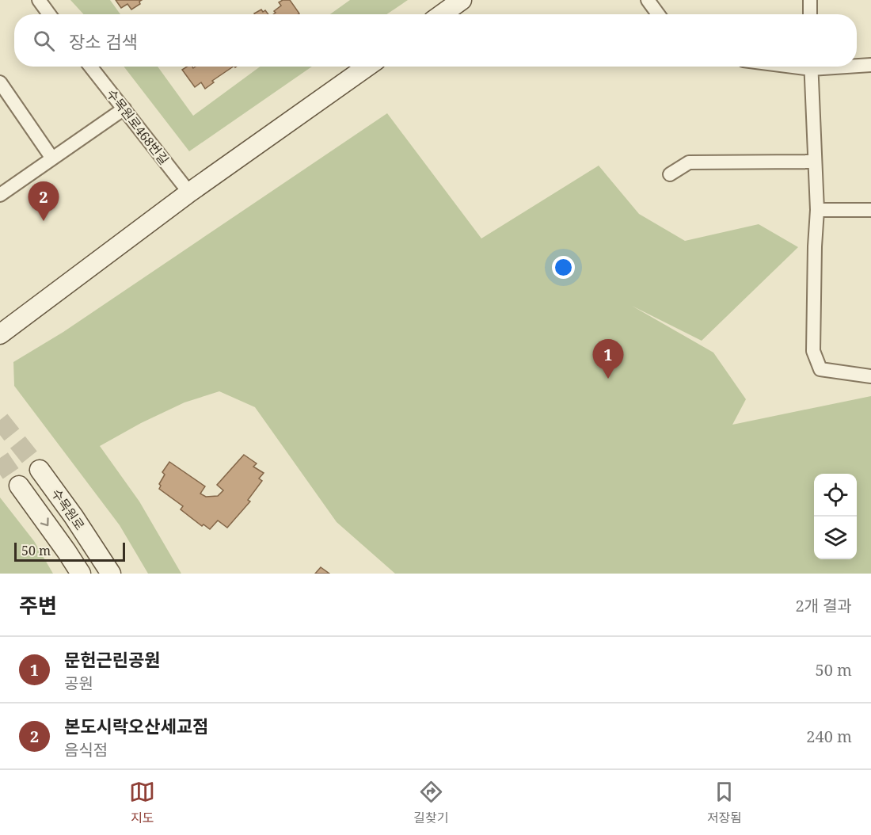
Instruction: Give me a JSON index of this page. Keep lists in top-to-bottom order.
{
  "streets": {
    "street": ["수목원로468번길", "수목원로"]
  },
  "scale_bar": "50 m",
  "page": {
    "search": "장소 검색",
    "pins": ["2", "1"],
    "scale": "50 m",
    "heading": ["주변", "2개 결과"],
    "list": [
      {
        "mark": "1",
        "name": "문헌근린공원",
        "note": "공원",
        "value": "50 m"
      },
      {
        "mark": "2",
        "name": "본도시락오산세교점",
        "note": "음식점",
        "value": "240 m"
      }
    ],
    "nav": ["지도", "길찾기", "저장됨"]
  }
}
